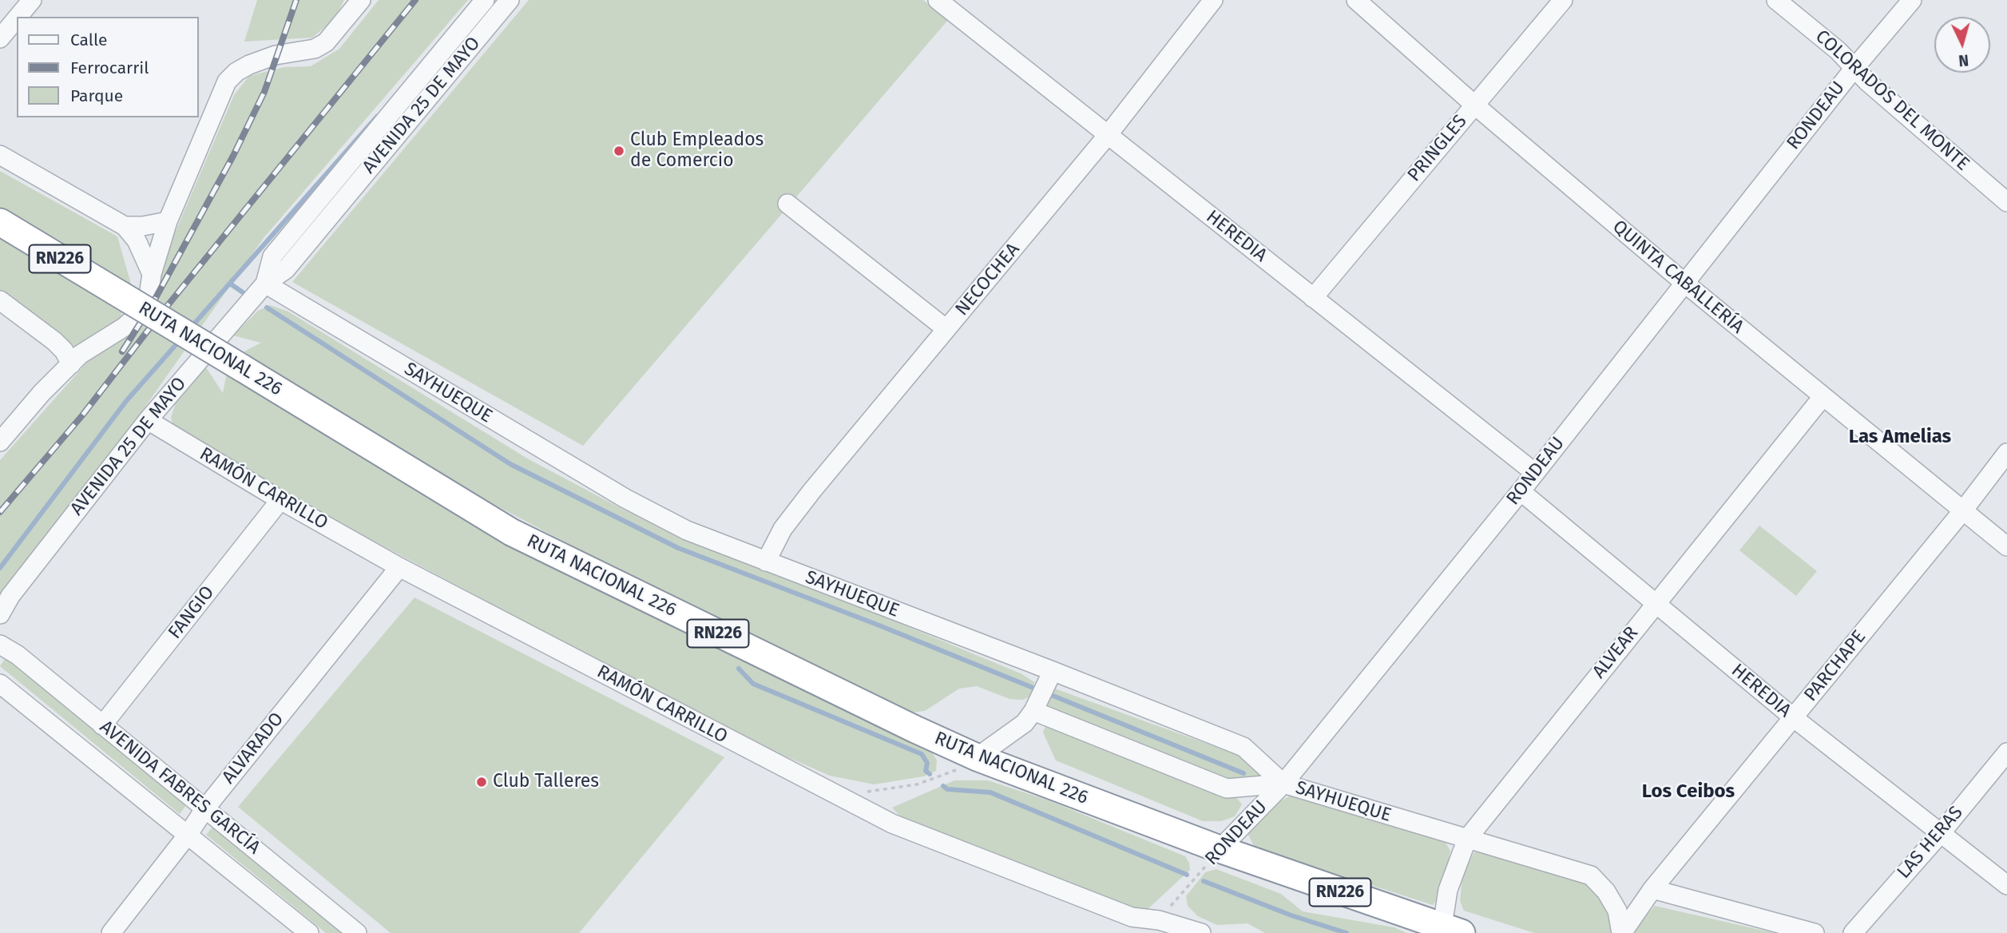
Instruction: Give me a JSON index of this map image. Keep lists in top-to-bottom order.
{
  "streets": {
    "highway": ["RN226", "RUTA NACIONAL 226"],
    "street": [
      "COLORADOS DEL MONTE",
      "AVENIDA 25 DE MAYO",
      "RONDEAU",
      "PRINGLES",
      "HEREDIA",
      "QUINTA CABALLERÍA",
      "NECOCHEA",
      "SAYHUEQUE",
      "RAMÓN CARRILLO",
      "FANGIO",
      "ALVEAR",
      "PARCHAPE",
      "ALVARADO",
      "AVENIDA FABRES GARCÍA",
      "LAS HERAS"
    ]
  },
  "crossings": [
    ["COLORADOS DEL MONTE", "RONDEAU"],
    ["AVENIDA 25 DE MAYO", "SAYHUEQUE"],
    ["AVENIDA 25 DE MAYO", "RAMÓN CARRILLO"],
    ["RONDEAU", "HEREDIA"],
    ["RONDEAU", "QUINTA CABALLERÍA"],
    ["RONDEAU", "RUTA NACIONAL 226"],
    ["RONDEAU", "SAYHUEQUE"],
    ["RONDEAU", "RAMÓN CARRILLO"],
    ["PRINGLES", "HEREDIA"],
    ["PRINGLES", "QUINTA CABALLERÍA"],
    ["HEREDIA", "NECOCHEA"],
    ["HEREDIA", "ALVEAR"],
    ["HEREDIA", "PARCHAPE"],
    ["HEREDIA", "LAS HERAS"],
    ["QUINTA CABALLERÍA", "ALVEAR"],
    ["QUINTA CABALLERÍA", "PARCHAPE"],
    ["NECOCHEA", "SAYHUEQUE"],
    ["RUTA NACIONAL 226", "ALVEAR"],
    ["SAYHUEQUE", "ALVEAR"],
    ["SAYHUEQUE", "PARCHAPE"],
    ["RAMÓN CARRILLO", "FANGIO"],
    ["RAMÓN CARRILLO", "ALVARADO"],
    ["FANGIO", "AVENIDA FABRES GARCÍA"],
    ["ALVARADO", "AVENIDA FABRES GARCÍA"]
  ],
  "districts": ["Las Amelias", "Los Ceibos"],
  "places": ["Club Empleados de Comercio", "Club Talleres"],
  "legend": ["Calle", "Ferrocarril", "Parque"],
  "north": "bottom"
}
